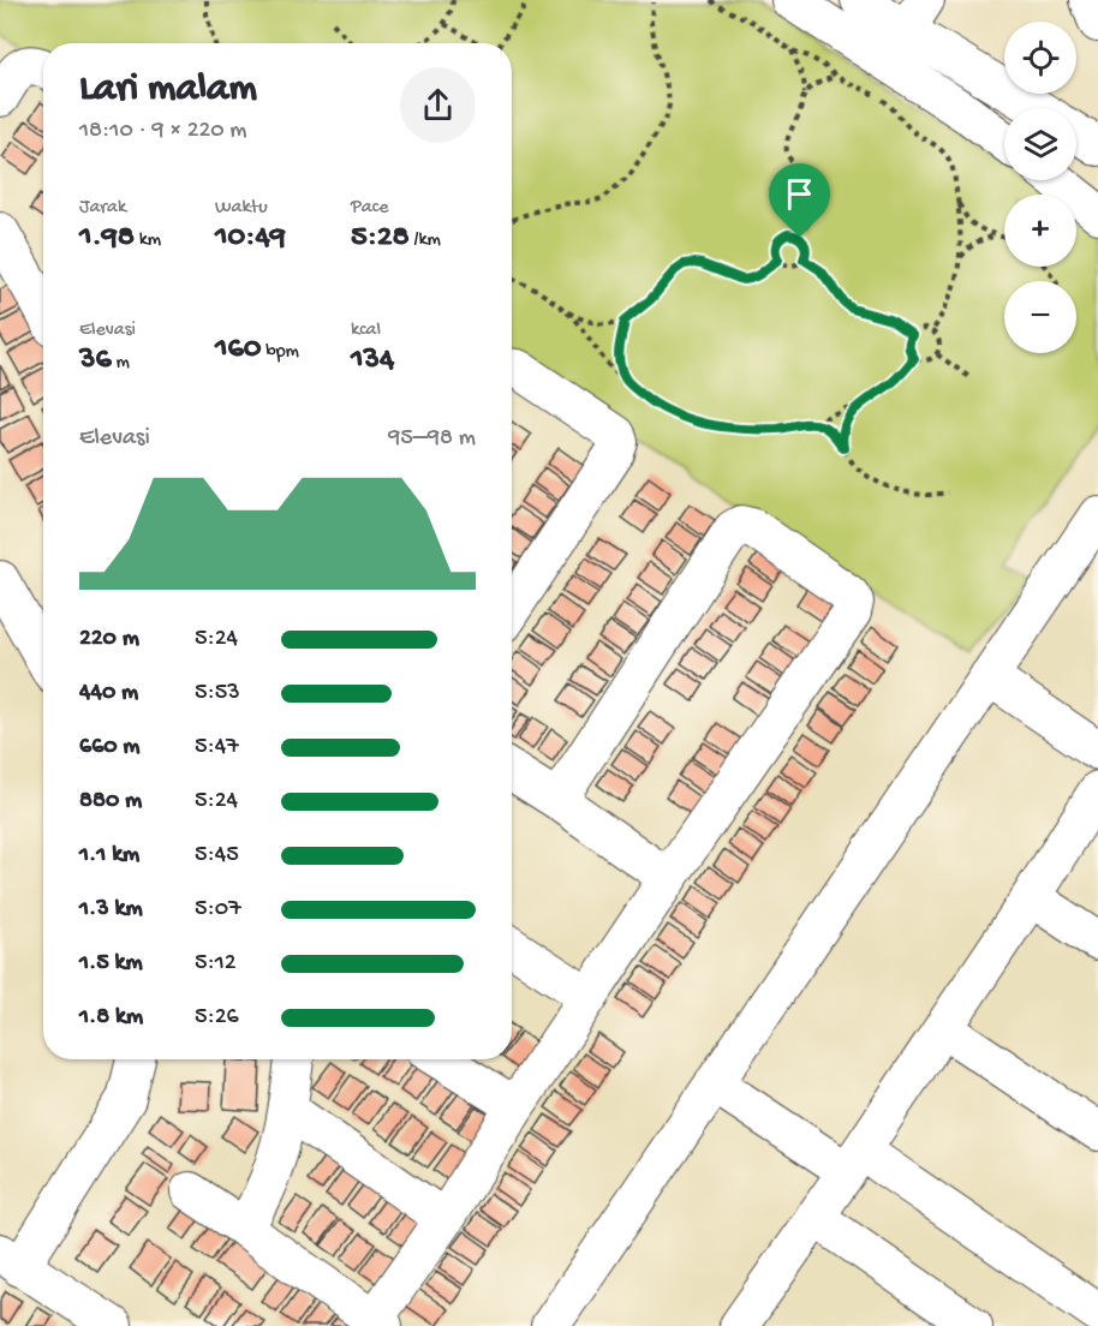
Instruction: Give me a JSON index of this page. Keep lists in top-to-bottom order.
{
  "page": {
    "map_buttons": ["+", "−"],
    "heading": ["Lari malam", "18:10 · 9 × 220 m"],
    "stats": [
      ["Jarak", "1.98 km"],
      ["Waktu", "10:49"],
      ["Pace", "5:28 /km"],
      ["Elevasi", "36 m"],
      ["160 bpm"],
      ["kcal", "134"]
    ],
    "chart": ["Elevasi", "95–98 m"],
    "list": [
      {
        "name": "220 m",
        "note": "5:24"
      },
      {
        "name": "440 m",
        "note": "5:53"
      },
      {
        "name": "660 m",
        "note": "5:47"
      },
      {
        "name": "880 m",
        "note": "5:24"
      },
      {
        "name": "1.1 km",
        "note": "5:45"
      },
      {
        "name": "1.3 km",
        "note": "5:07"
      },
      {
        "name": "1.5 km",
        "note": "5:12"
      },
      {
        "name": "1.8 km",
        "note": "5:26"
      }
    ]
  }
}
